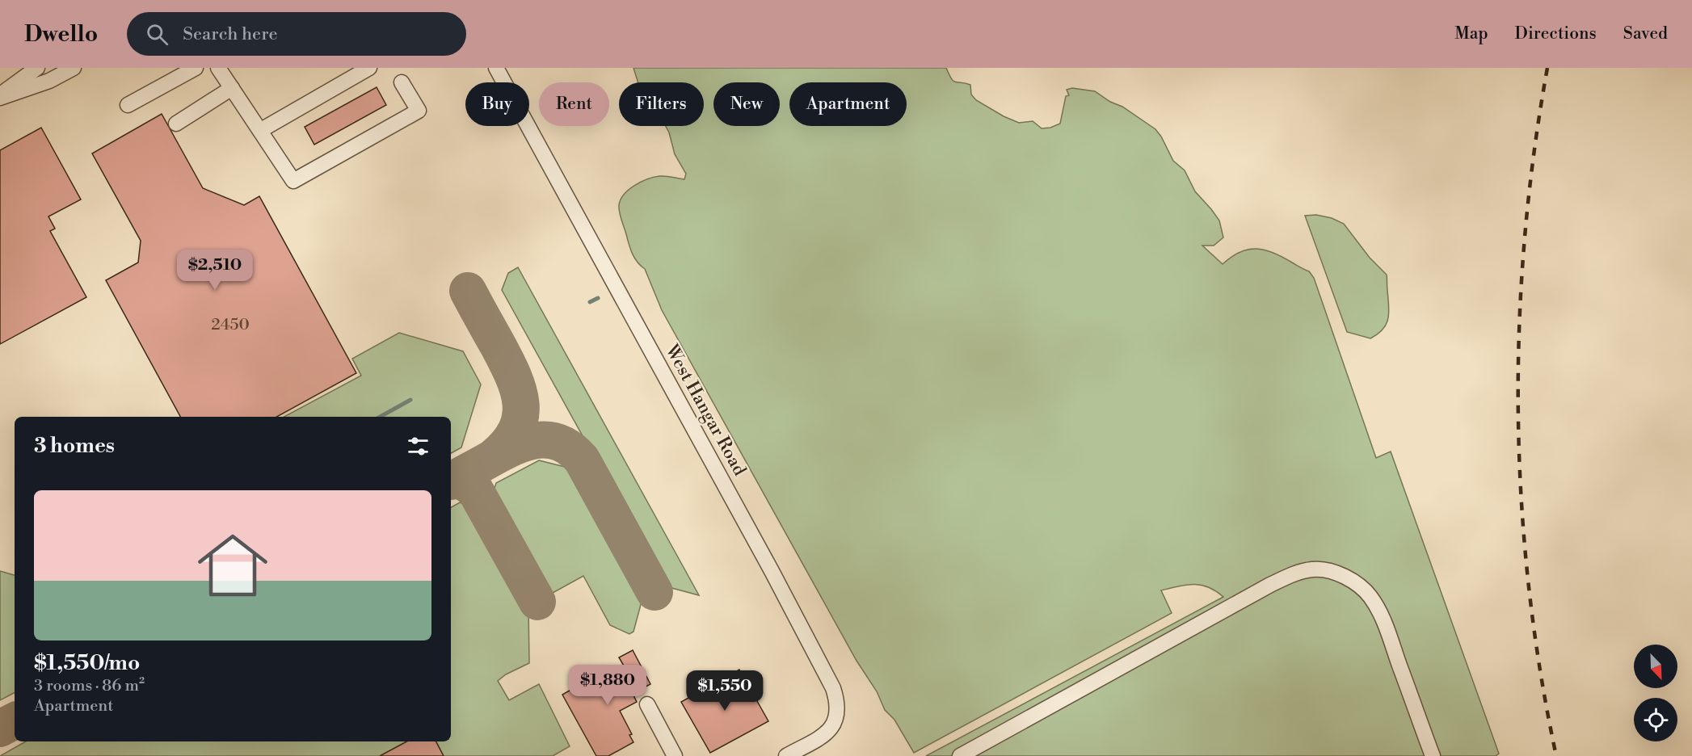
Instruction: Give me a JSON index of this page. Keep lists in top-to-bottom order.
{
  "streets": {
    "street": ["West Hangar Road"]
  },
  "house_numbers": ["2450"],
  "north": "bottom right",
  "page": {
    "header": "Dwello",
    "search": "Search here",
    "nav": ["Map", "Directions", "Saved"],
    "chip": [
      "Buy",
      "Rent",
      "Filters",
      "New",
      "Apartment"
    ],
    "price": ["$2,510", "$1,880", "$1,550"],
    "heading": "3 homes",
    "list": [
      {
        "name": "$1,550/mo",
        "note": "3 rooms · 86 m² · Apartment"
      }
    ]
  }
}
